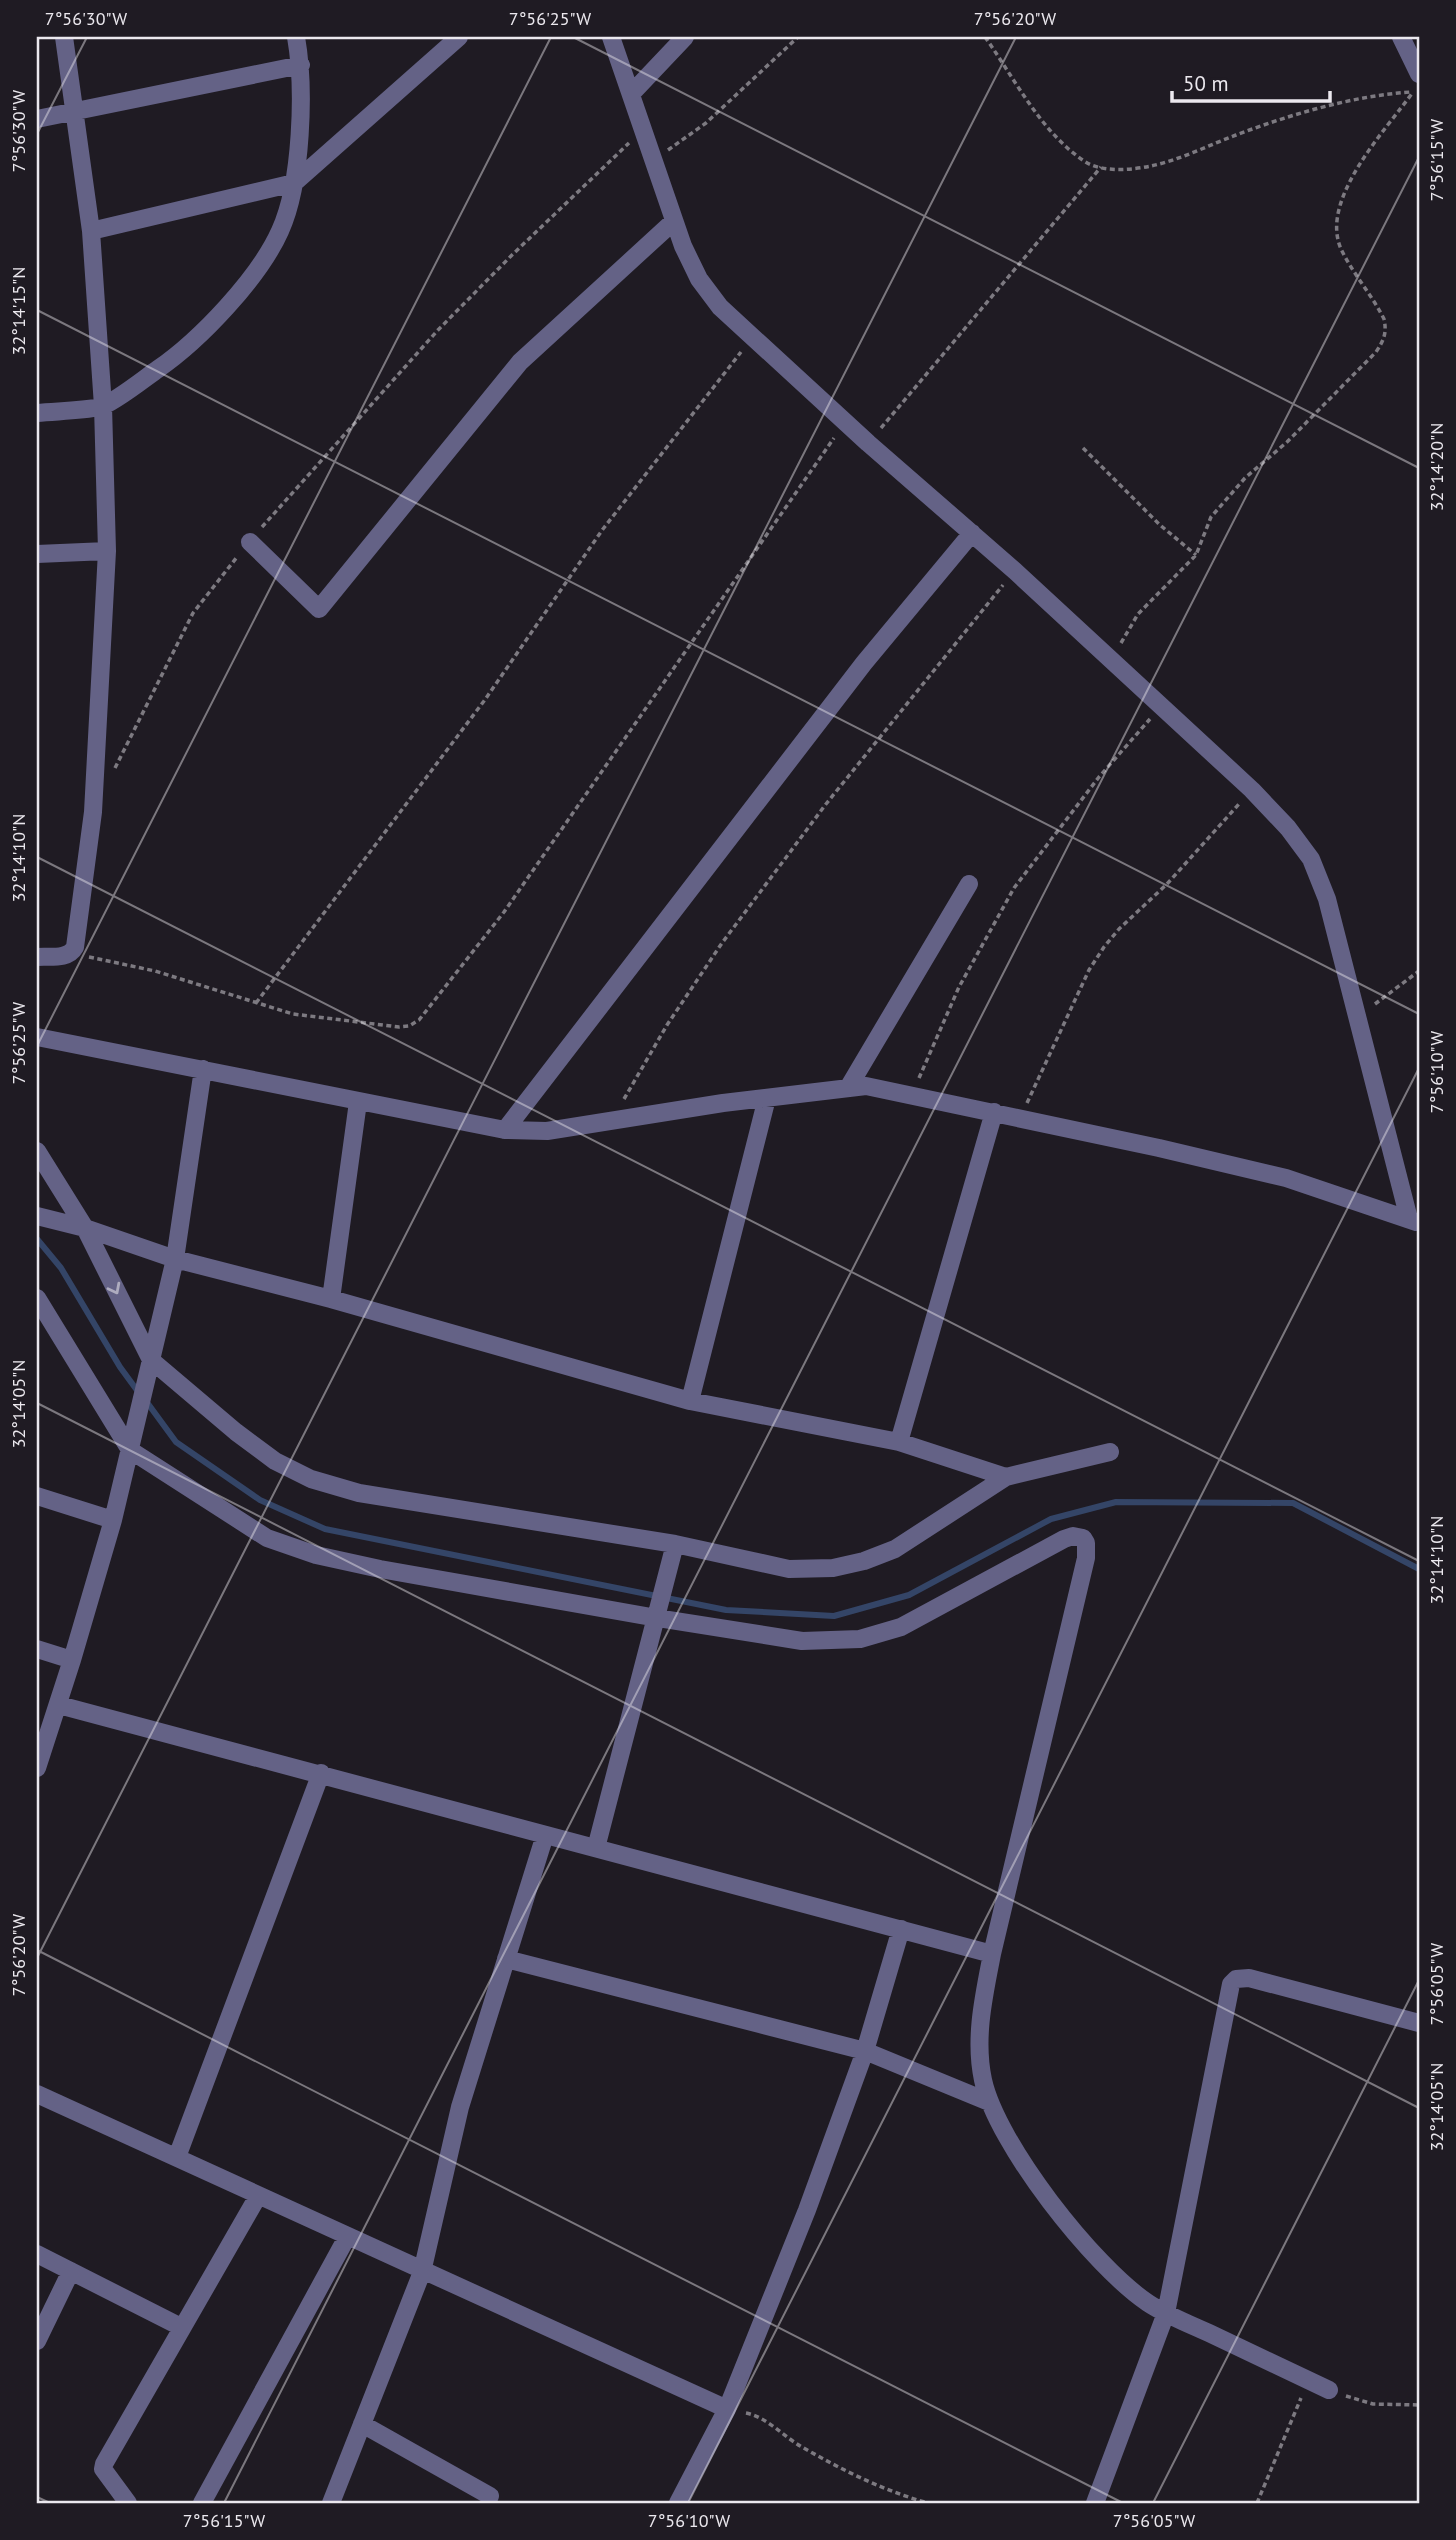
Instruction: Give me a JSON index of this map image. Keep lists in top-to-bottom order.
{
  "scale_bar": "50 m",
  "coordinates": [
    "7°56'30\"W",
    "7°56'25\"W",
    "7°56'20\"W",
    "7°56'15\"W",
    "32°14'15\"N",
    "32°14'20\"N",
    "32°14'10\"N",
    "7°56'10\"W",
    "32°14'05\"N",
    "7°56'05\"W"
  ]
}
